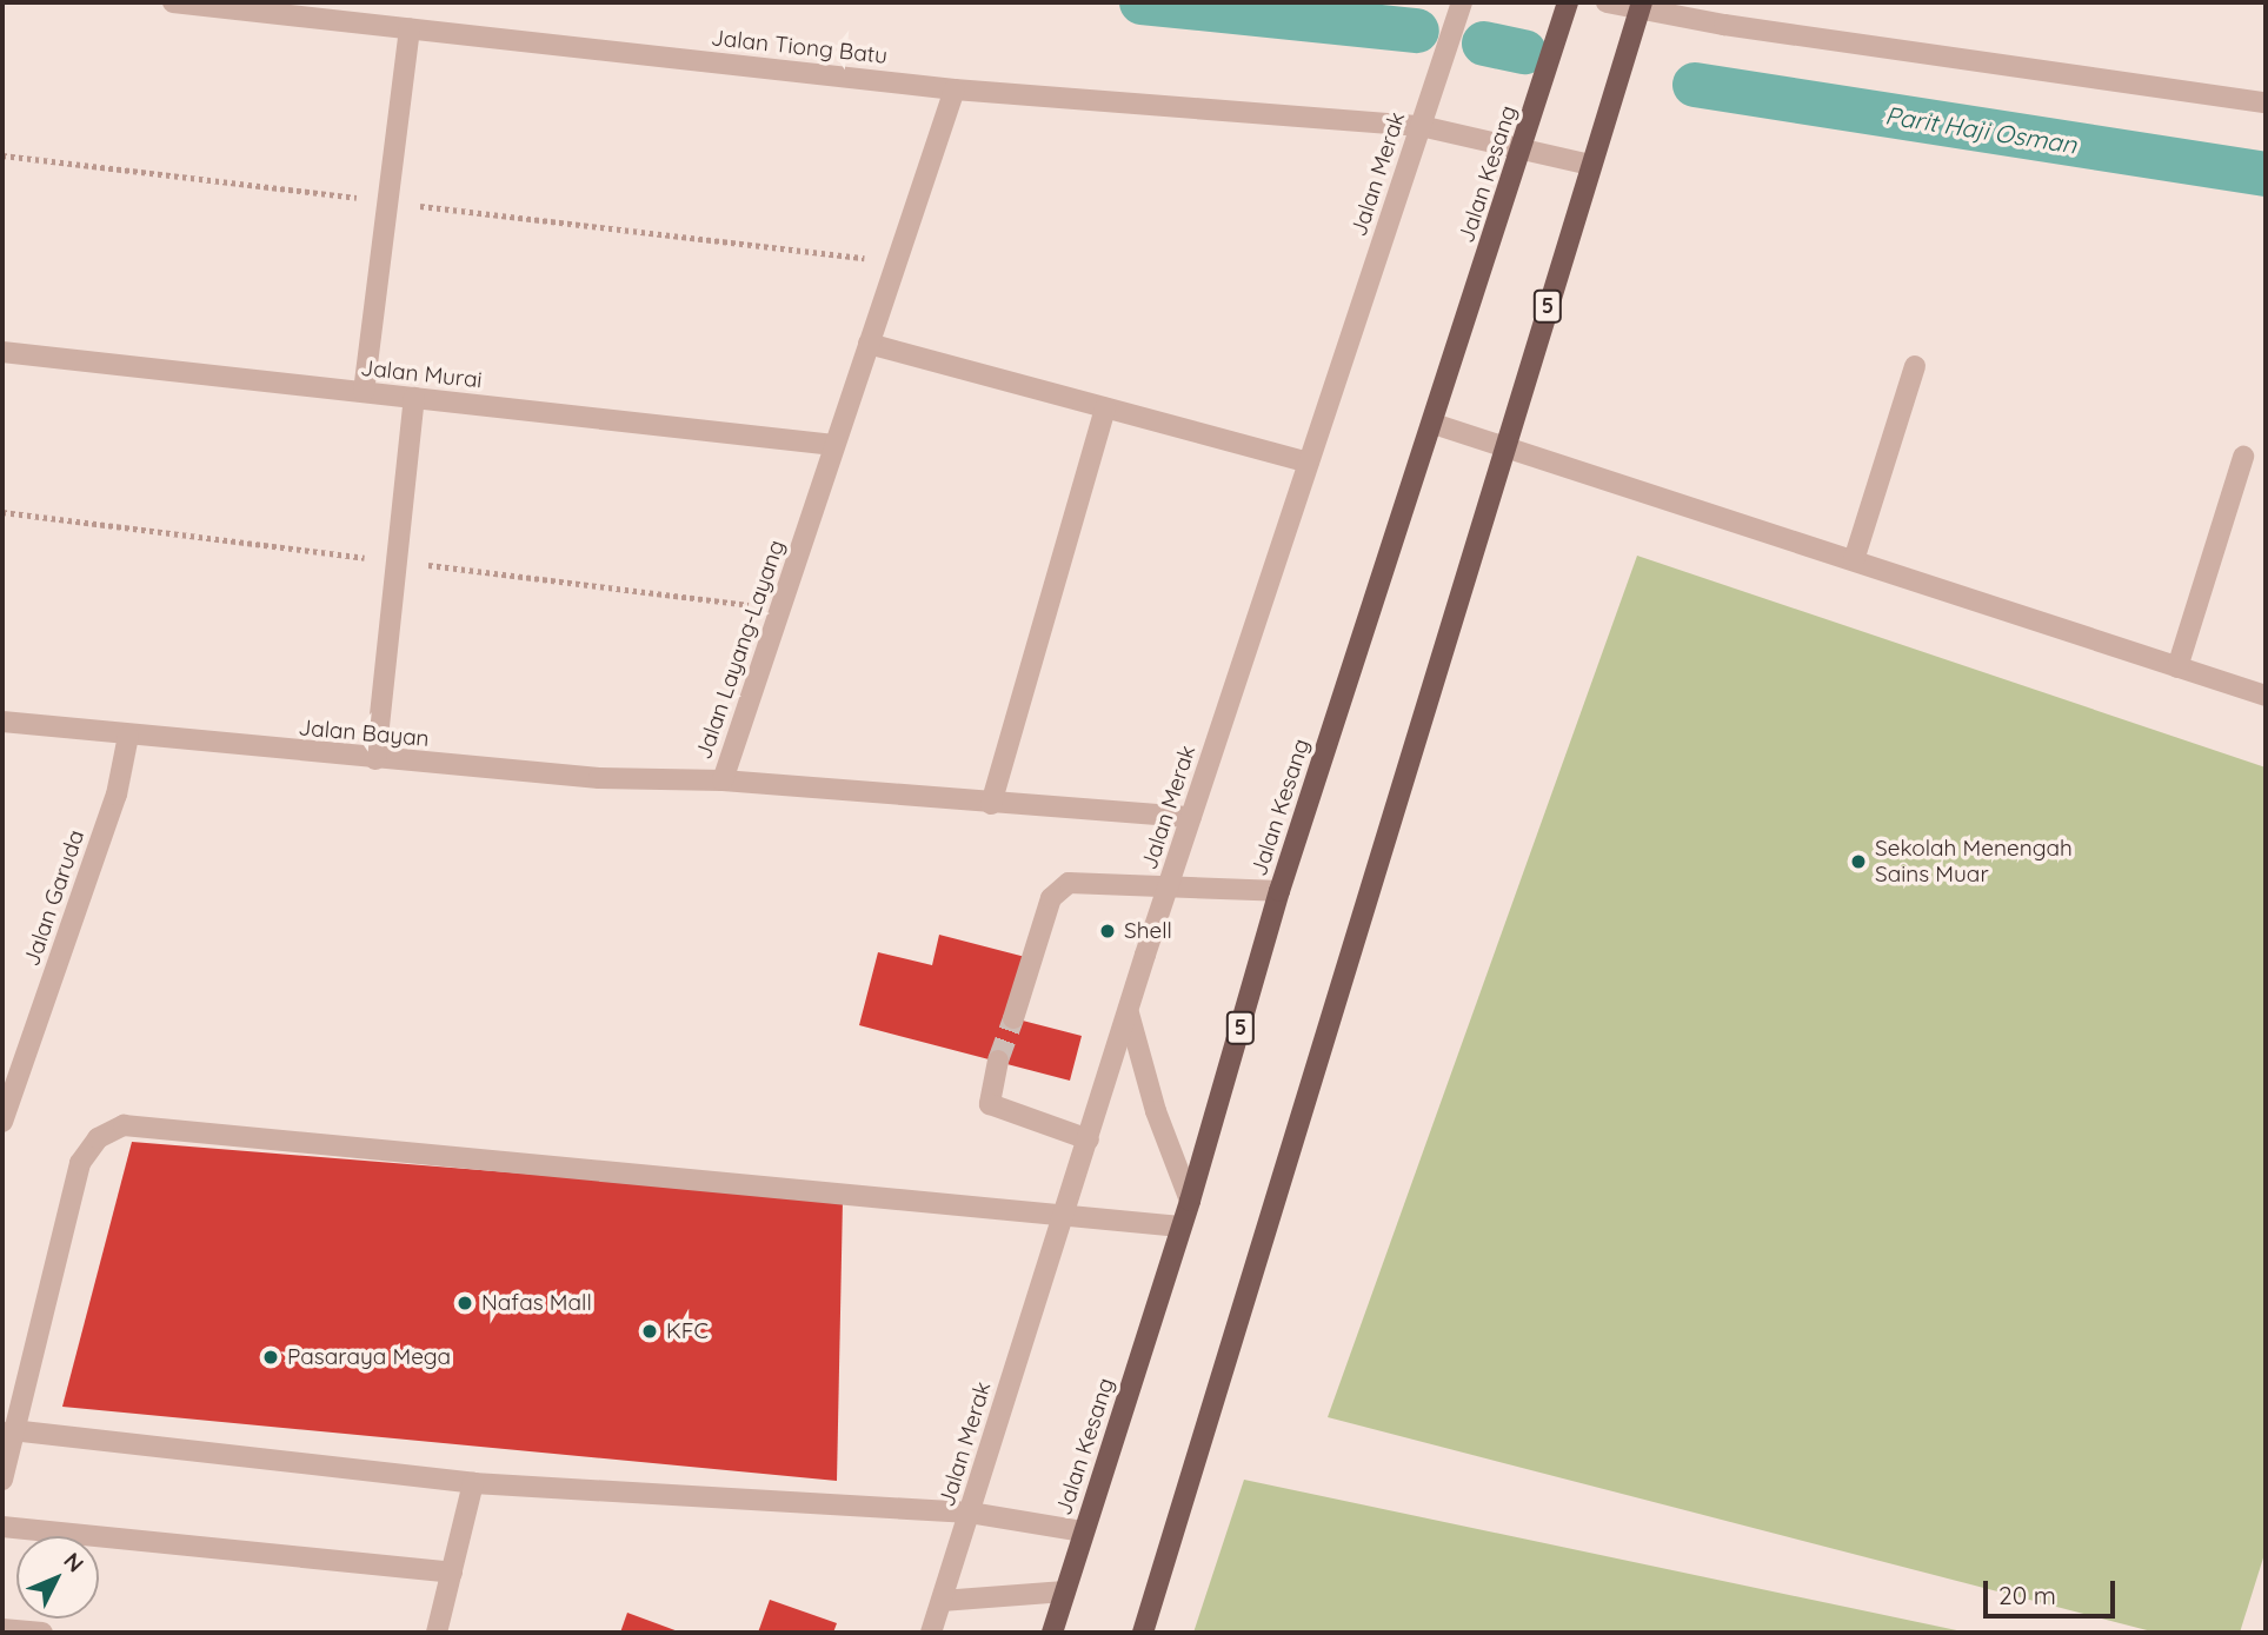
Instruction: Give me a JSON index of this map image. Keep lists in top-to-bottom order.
{
  "streets": {
    "main road": ["Jalan Kesang", "5"],
    "street": [
      "Jalan Tiong Batu",
      "Jalan Merak",
      "Jalan Murai",
      "Jalan Layang-Layang",
      "Jalan Bayan",
      "Jalan Garuda"
    ]
  },
  "crossings": [
    ["Jalan Tiong Batu", "Jalan Merak"],
    ["Jalan Tiong Batu", "Jalan Kesang"],
    ["Jalan Tiong Batu", "5"],
    ["Jalan Tiong Batu", "Jalan Layang-Layang"],
    ["Jalan Merak", "Jalan Layang-Layang"],
    ["Jalan Murai", "Jalan Layang-Layang"],
    ["Jalan Layang-Layang", "Jalan Bayan"],
    ["Jalan Bayan", "Jalan Garuda"]
  ],
  "water": ["Parit Haji Osman"],
  "places": [
    "Sekolah Menengah Sains Muar",
    "Shell",
    "Nafas Mall",
    "KFC",
    "Pasaraya Mega"
  ],
  "scale_bar": "20 m",
  "north": "top right"
}
